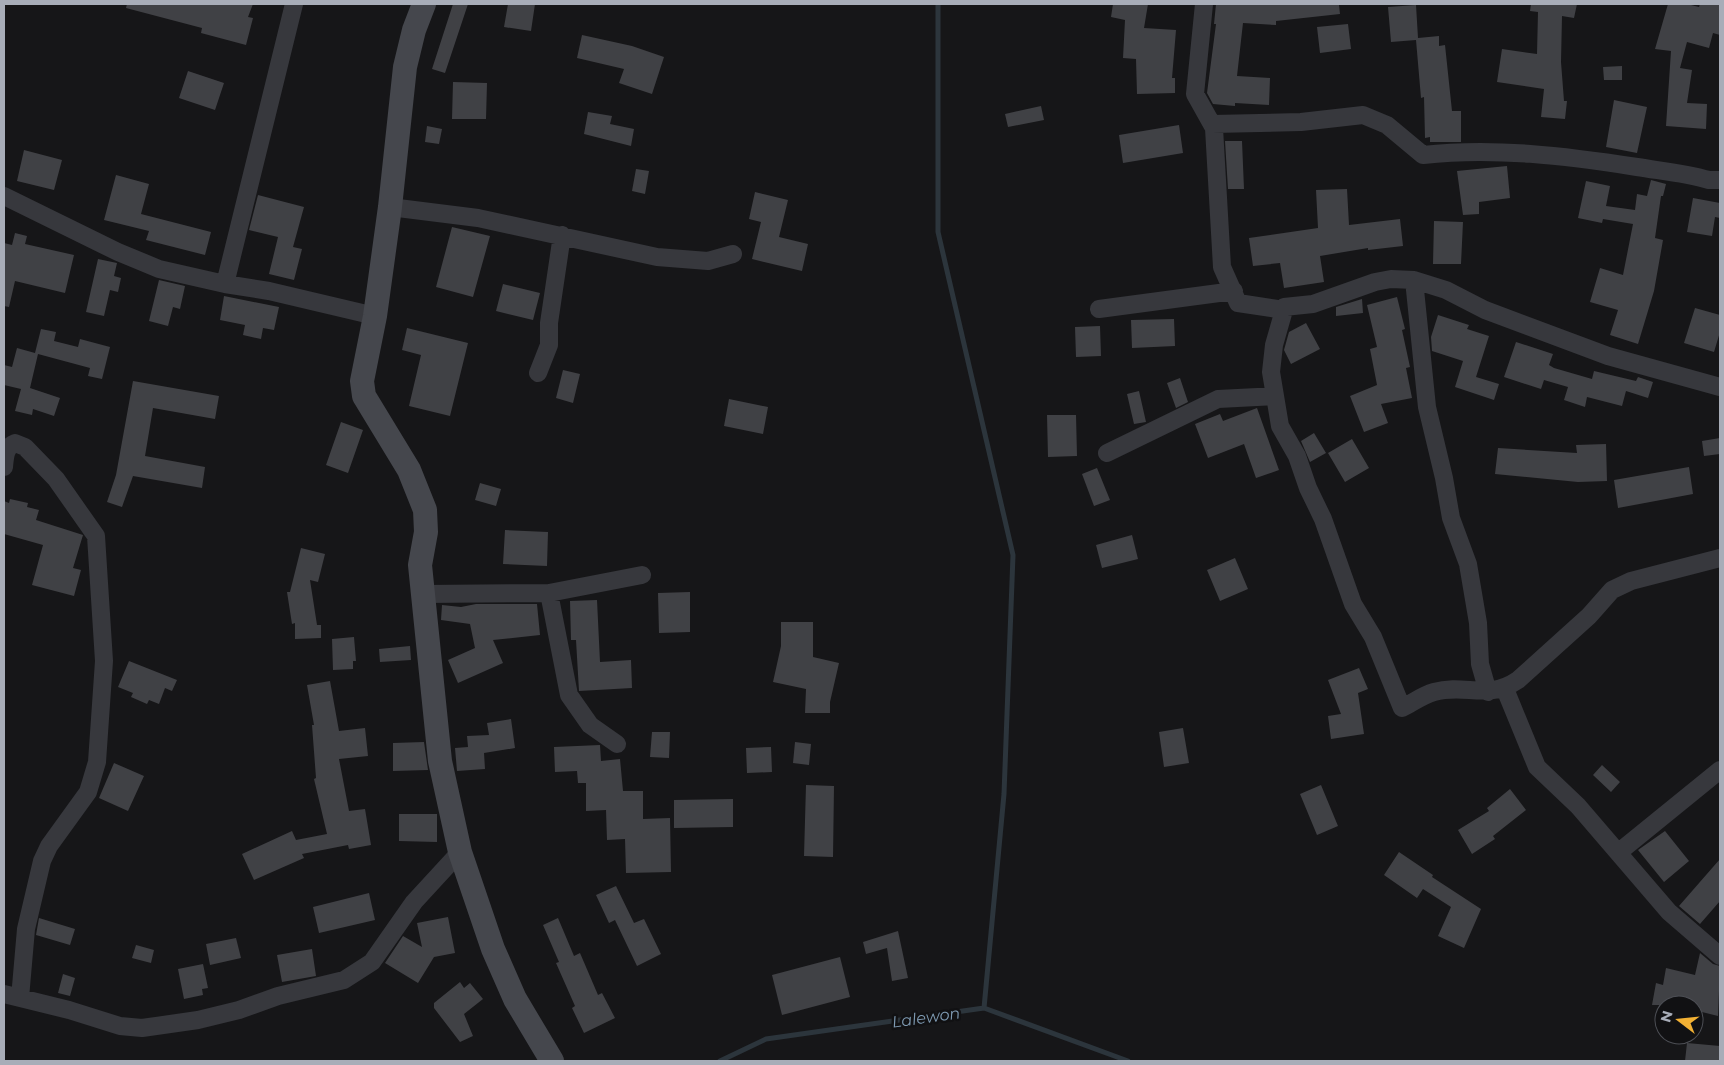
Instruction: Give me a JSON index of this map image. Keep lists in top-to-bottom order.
{
  "water": ["Lalewon"],
  "north": "left"
}
